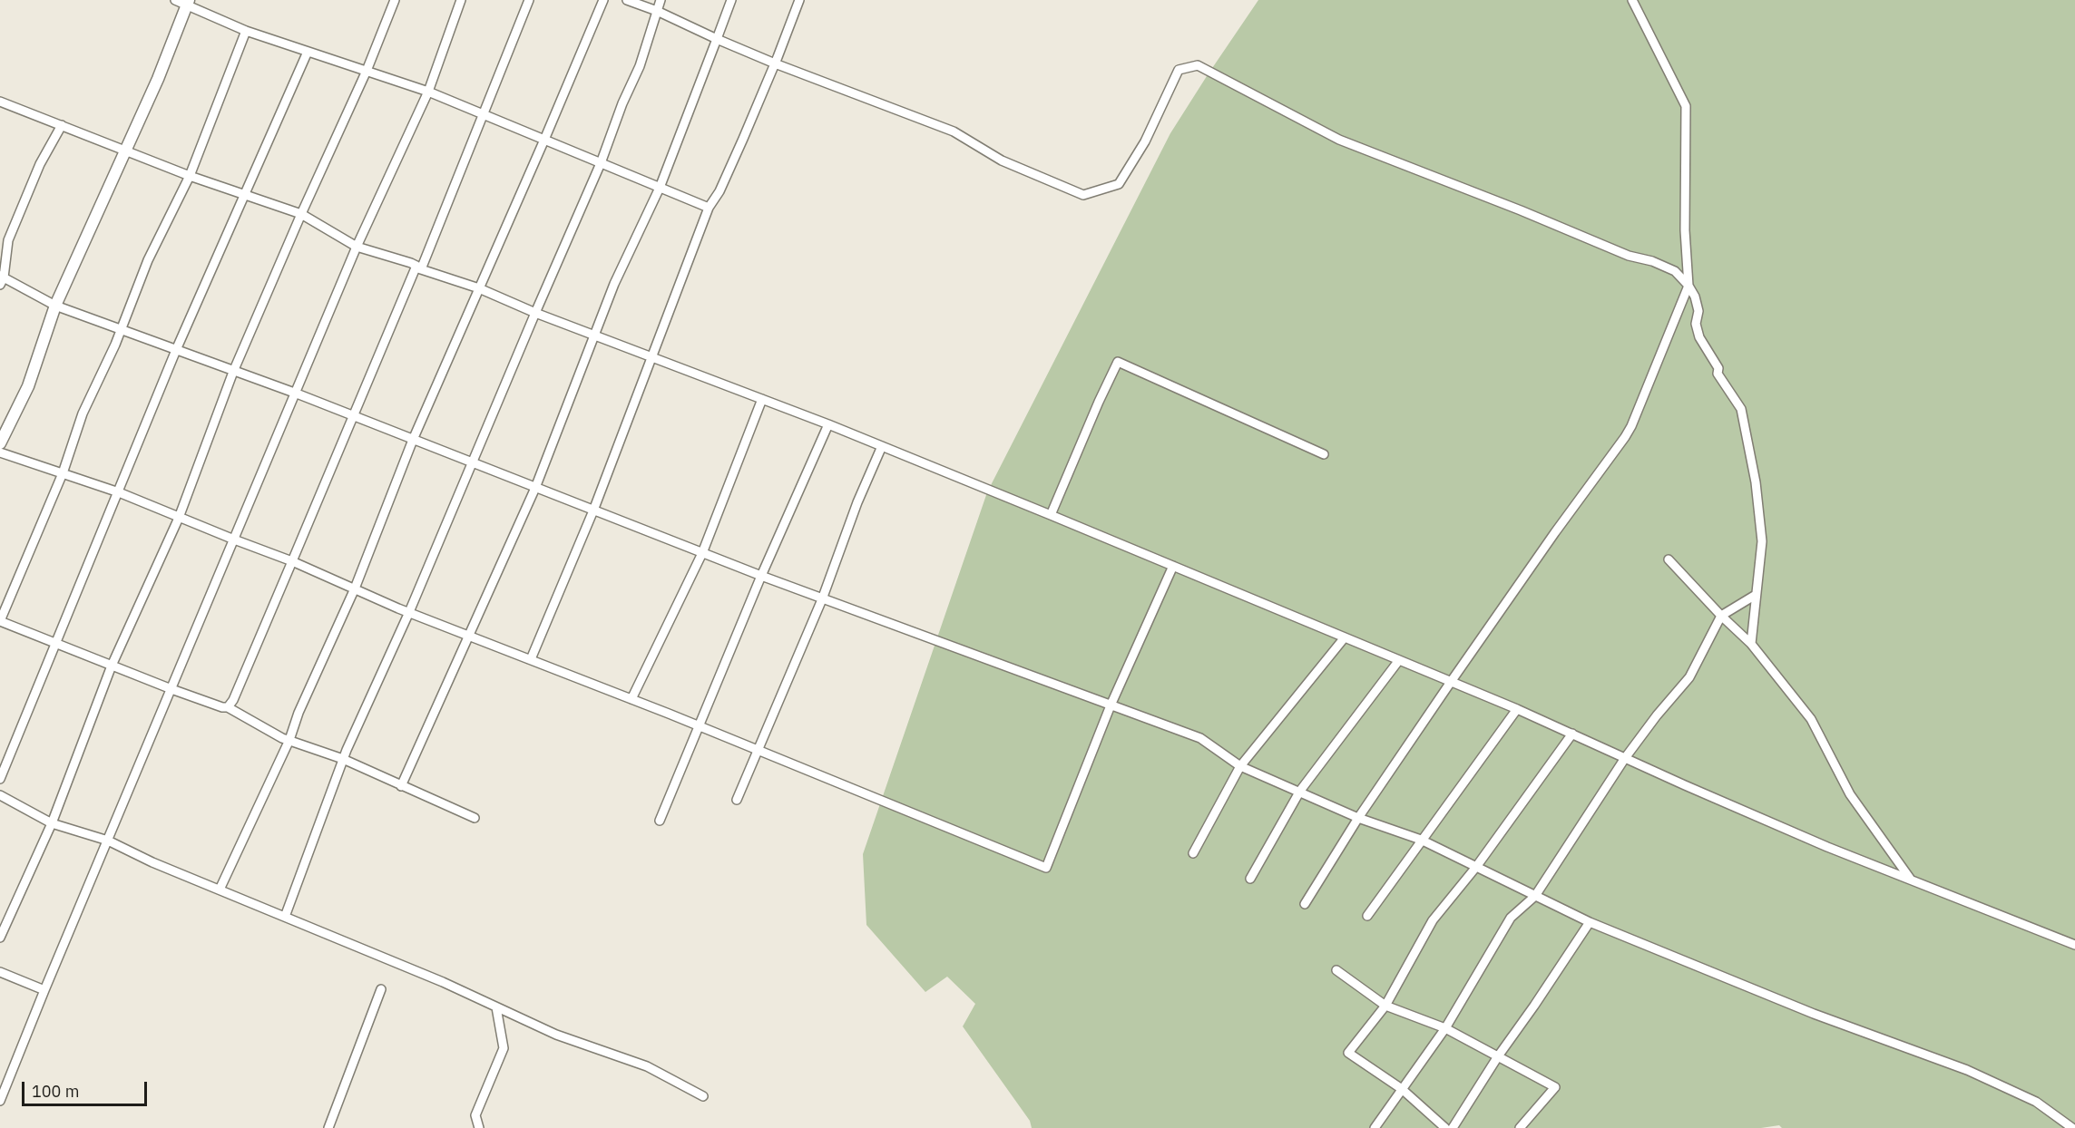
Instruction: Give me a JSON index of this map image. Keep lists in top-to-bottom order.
{
  "scale_bar": "100 m"
}
